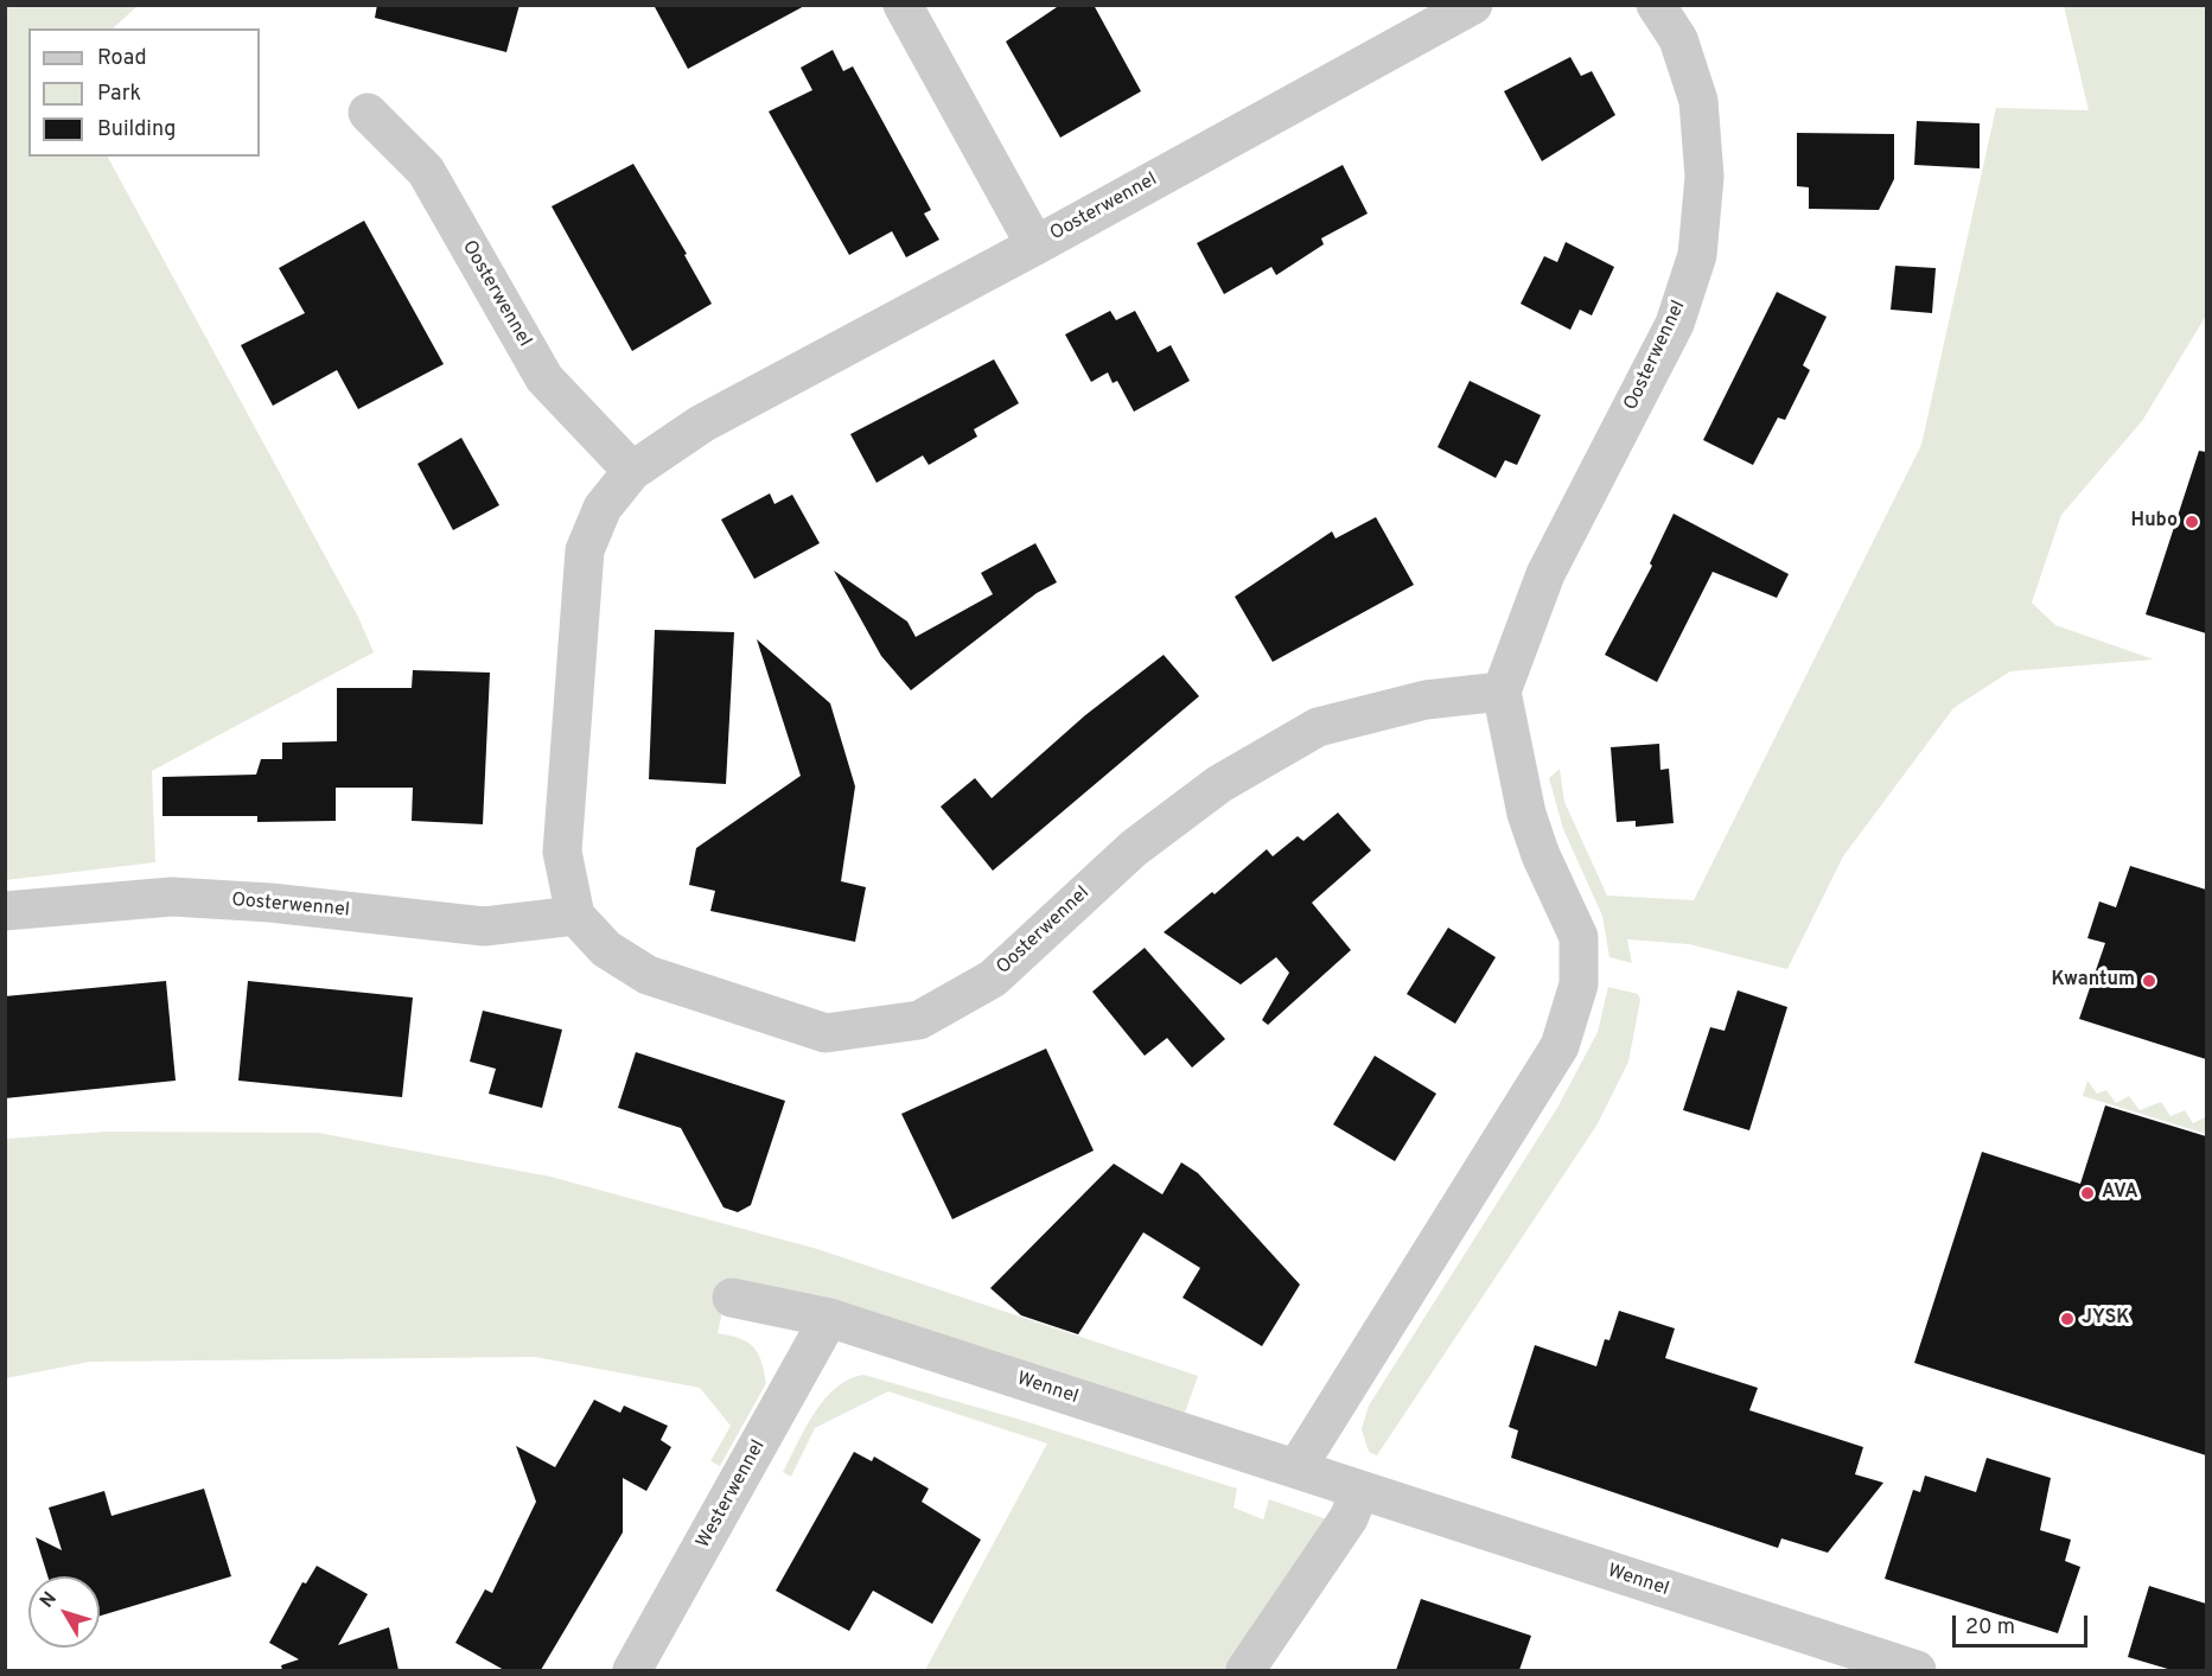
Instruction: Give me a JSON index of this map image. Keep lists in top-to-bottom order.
{
  "streets": {
    "street": ["Oosterwennel", "Wennel", "Westerwennel"]
  },
  "crossings": [
    ["Wennel", "Westerwennel"]
  ],
  "places": [
    "Hubo",
    "Kwantum",
    "AVA",
    "JYSK"
  ],
  "legend": ["Road", "Park", "Building"],
  "scale_bar": "20 m",
  "north": "top left"
}
